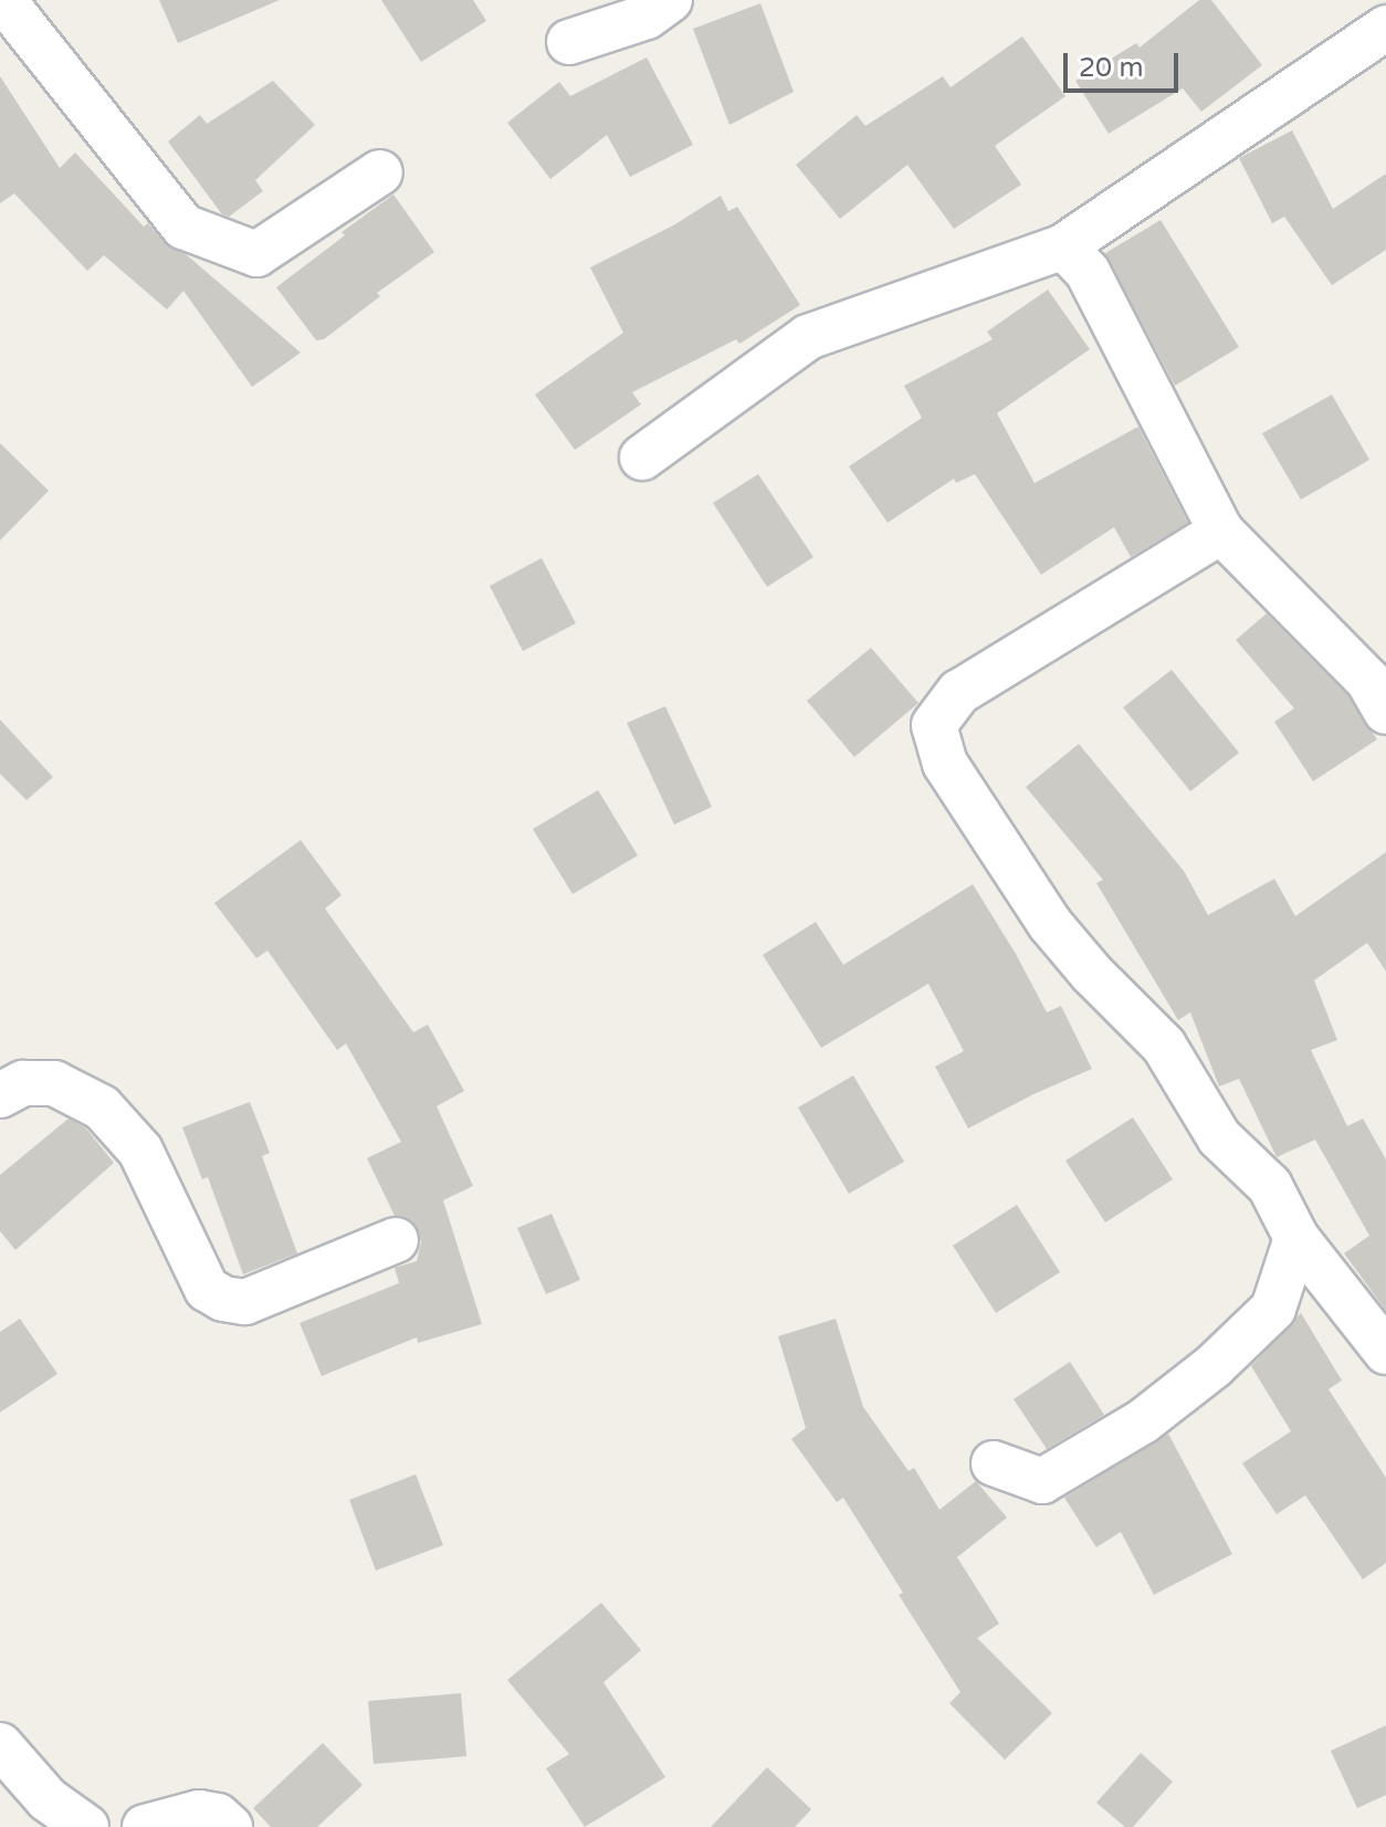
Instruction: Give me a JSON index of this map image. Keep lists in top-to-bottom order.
{
  "scale_bar": "20 m"
}
